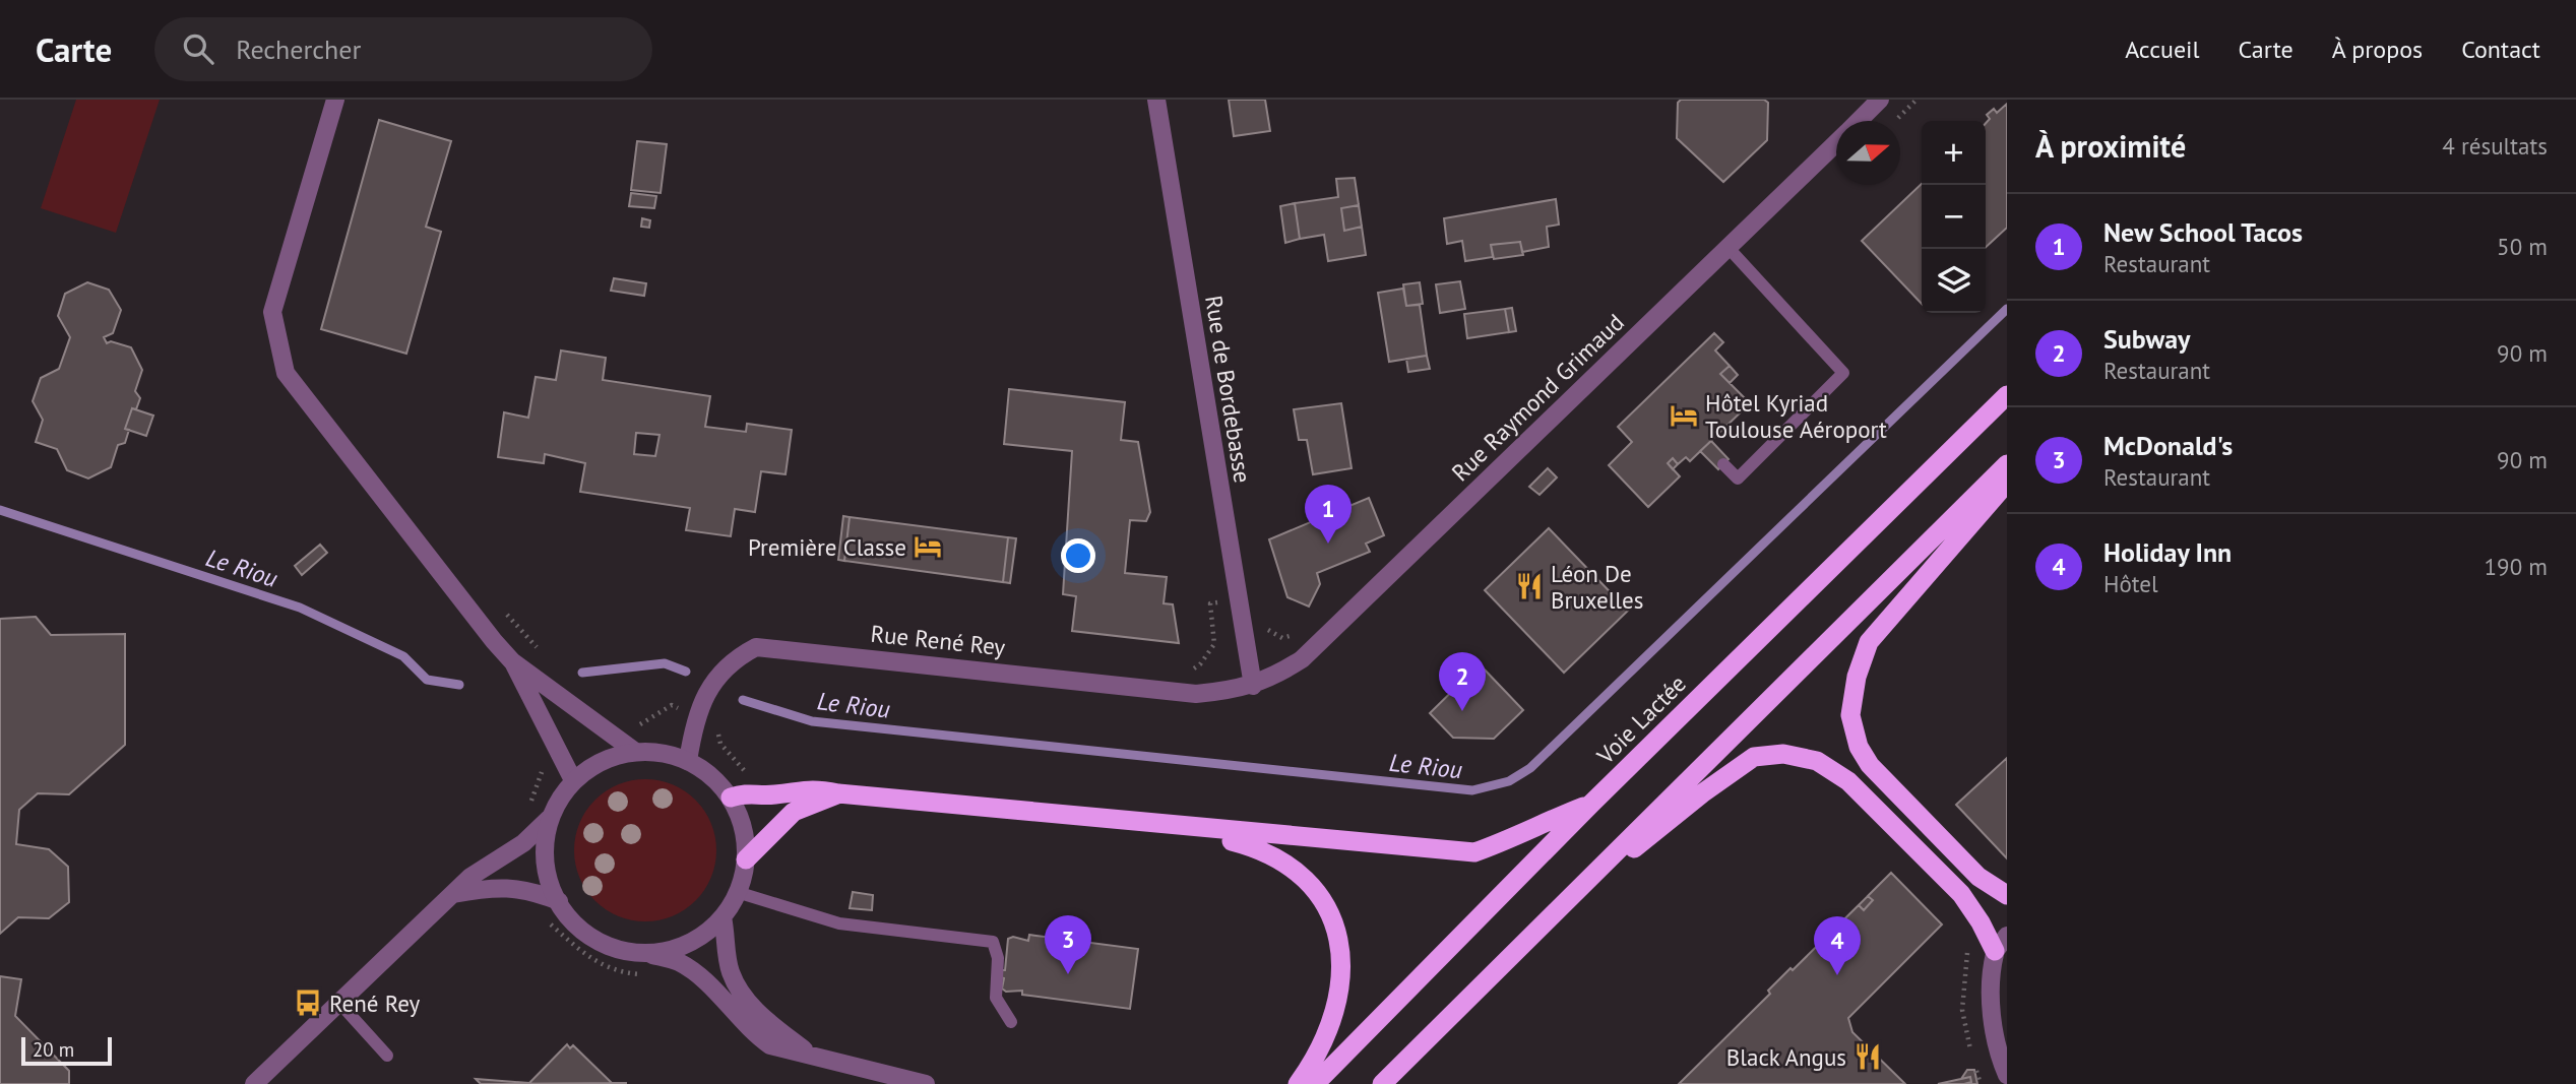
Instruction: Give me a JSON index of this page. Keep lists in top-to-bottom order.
{
  "streets": {
    "highway": ["Voie Lactée"],
    "street": ["Rue de Bordebasse", "Rue Raymond Grimaud", "Rue René Rey"]
  },
  "crossings": [
    ["Rue de Bordebasse", "Rue Raymond Grimaud"],
    ["Rue de Bordebasse", "Rue René Rey"],
    ["Rue Raymond Grimaud", "Rue René Rey"]
  ],
  "water": ["Le Riou"],
  "places": {
    "hotel": ["Hôtel Kyriad Toulouse Aéroport", "Première Classe"],
    "restaurant": ["Léon De Bruxelles", "Black Angus"],
    "bus stop": ["René Rey"]
  },
  "scale_bar": "20 m",
  "north": "right",
  "page": {
    "header": "Carte",
    "search": "Rechercher",
    "nav": [
      "Accueil",
      "Carte",
      "À propos",
      "Contact"
    ],
    "heading": ["À proximité", "4 résultats"],
    "map_buttons": ["+", "−"],
    "list": [
      {
        "mark": "1",
        "name": "New School Tacos",
        "note": "Restaurant",
        "value": "50 m"
      },
      {
        "mark": "2",
        "name": "Subway",
        "note": "Restaurant",
        "value": "90 m"
      },
      {
        "mark": "3",
        "name": "McDonald's",
        "note": "Restaurant",
        "value": "90 m"
      },
      {
        "mark": "4",
        "name": "Holiday Inn",
        "note": "Hôtel",
        "value": "190 m"
      }
    ],
    "pins": [
      "1",
      "2",
      "3",
      "4"
    ],
    "scale": "20 m"
  }
}
